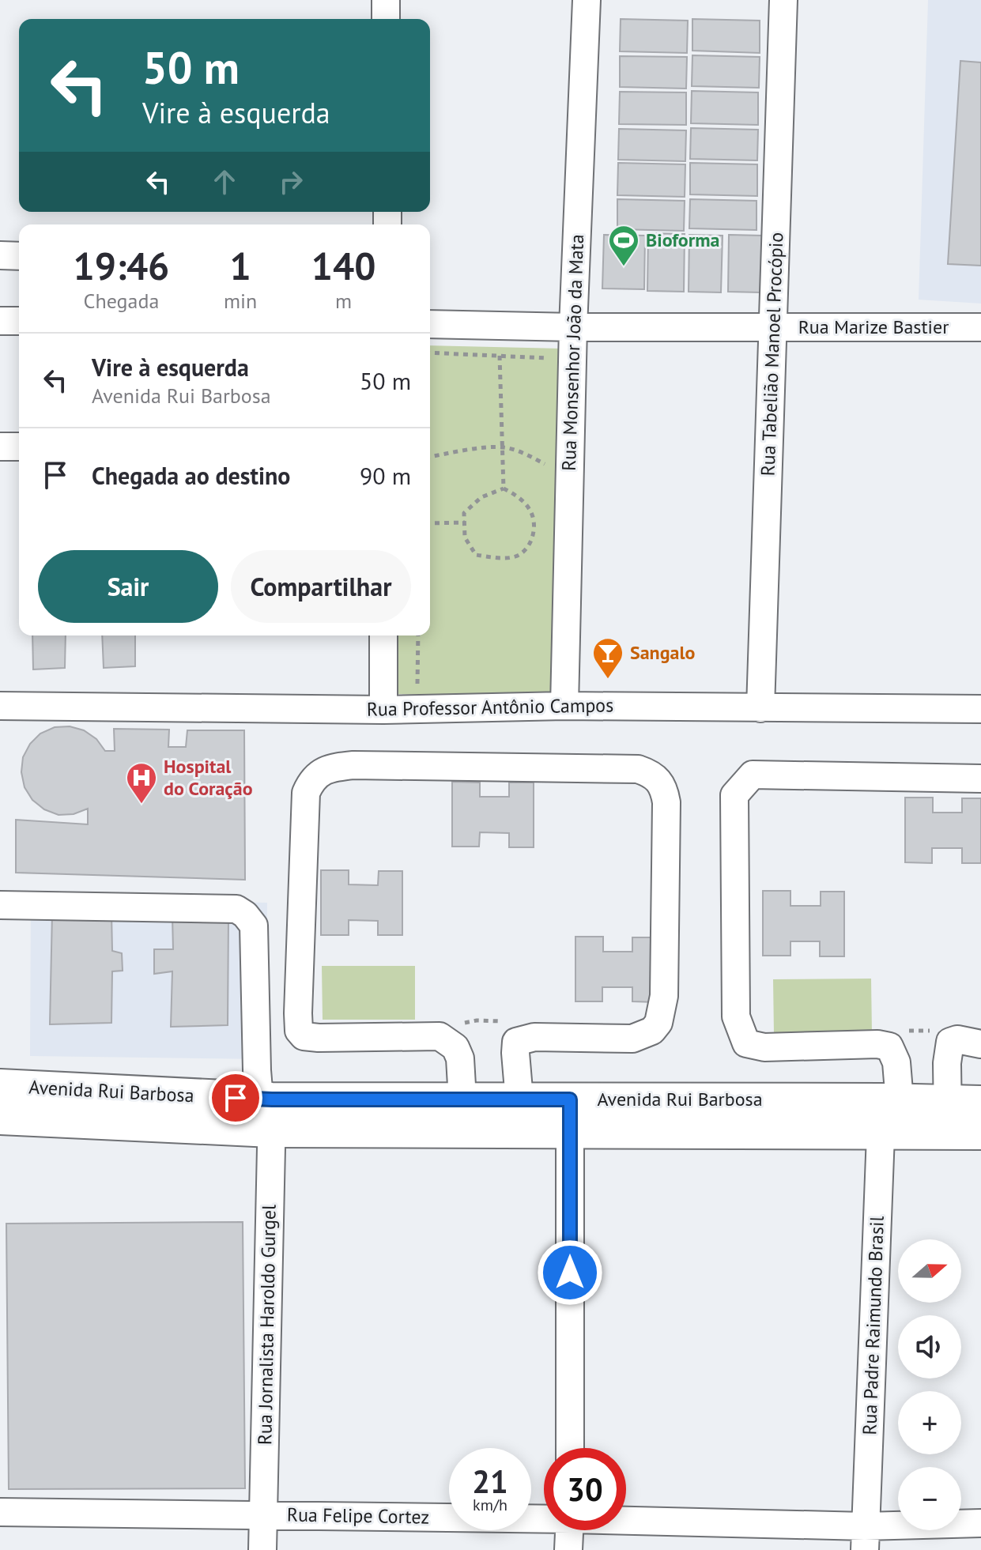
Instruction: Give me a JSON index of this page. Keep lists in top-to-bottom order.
{
  "streets": {
    "main road": ["Avenida Rui Barbosa"],
    "street": [
      "Rua Marize Bastier",
      "Rua Monsenhor João da Mata",
      "Rua Tabelião Manoel Procópio",
      "Rua Professor Antônio Campos",
      "Rua Jornalista Haroldo Gurgel",
      "Rua Padre Raimundo Brasil",
      "Rua Felipe Cortez"
    ]
  },
  "crossings": [
    ["Rua Marize Bastier", "Rua Monsenhor João da Mata"],
    ["Rua Marize Bastier", "Rua Tabelião Manoel Procópio"],
    ["Rua Monsenhor João da Mata", "Rua Professor Antônio Campos"],
    ["Rua Tabelião Manoel Procópio", "Rua Professor Antônio Campos"],
    ["Avenida Rui Barbosa", "Rua Jornalista Haroldo Gurgel"],
    ["Avenida Rui Barbosa", "Rua Padre Raimundo Brasil"],
    ["Rua Jornalista Haroldo Gurgel", "Rua Felipe Cortez"],
    ["Rua Padre Raimundo Brasil", "Rua Felipe Cortez"]
  ],
  "places": {
    "sports": ["Bioforma"],
    "bar": ["Sangalo"],
    "hospital": ["Hospital do Coração"]
  },
  "north": "right",
  "page": {
    "turn": ["50 m", "Vire à esquerda"],
    "eta": [
      "19:46",
      "Chegada",
      "1",
      "min",
      "140",
      "m"
    ],
    "list": [
      {
        "name": "Vire à esquerda",
        "note": "Avenida Rui Barbosa",
        "value": "50 m"
      },
      {
        "name": "Chegada ao destino",
        "value": "90 m"
      }
    ],
    "buttons": ["Sair", "Compartilhar"],
    "map_buttons": ["+", "−"],
    "speed": "21 km/h",
    "limit": "30"
  }
}
